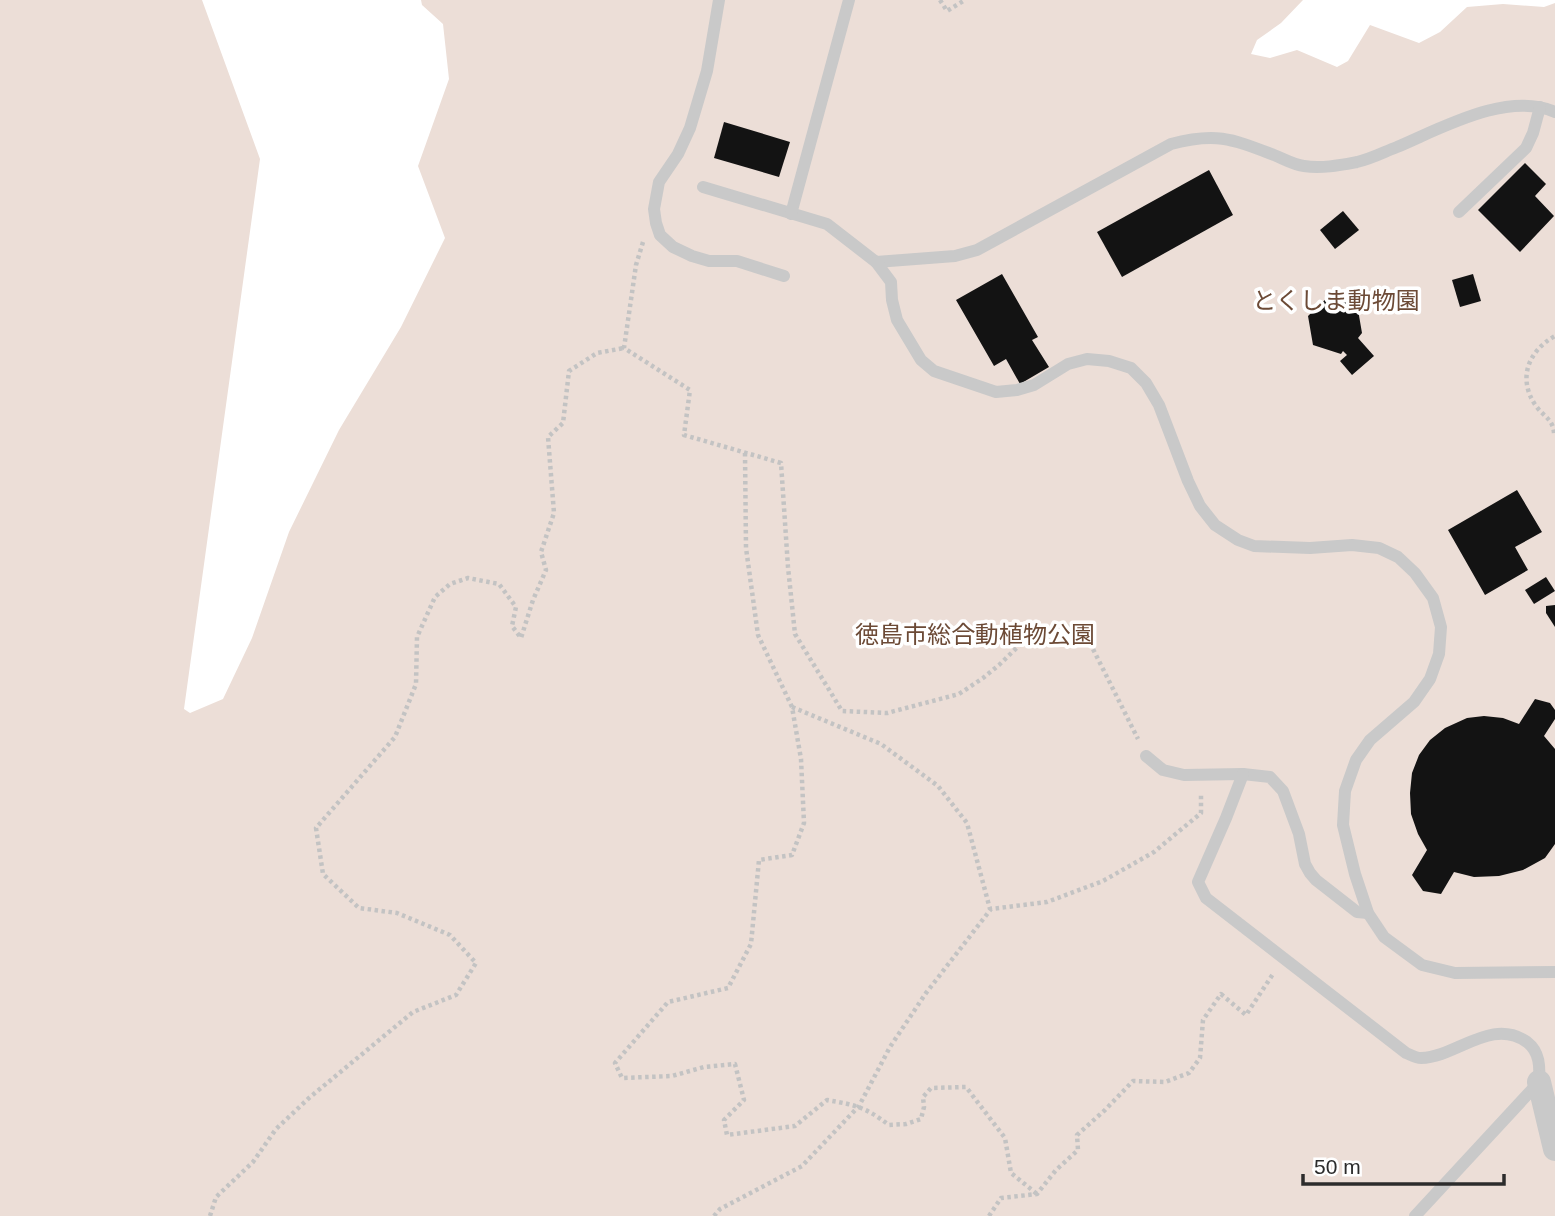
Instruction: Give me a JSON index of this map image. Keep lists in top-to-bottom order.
{
  "parks": ["とくしま動物園", "徳島市総合動植物公園"],
  "scale_bar": "50 m"
}
